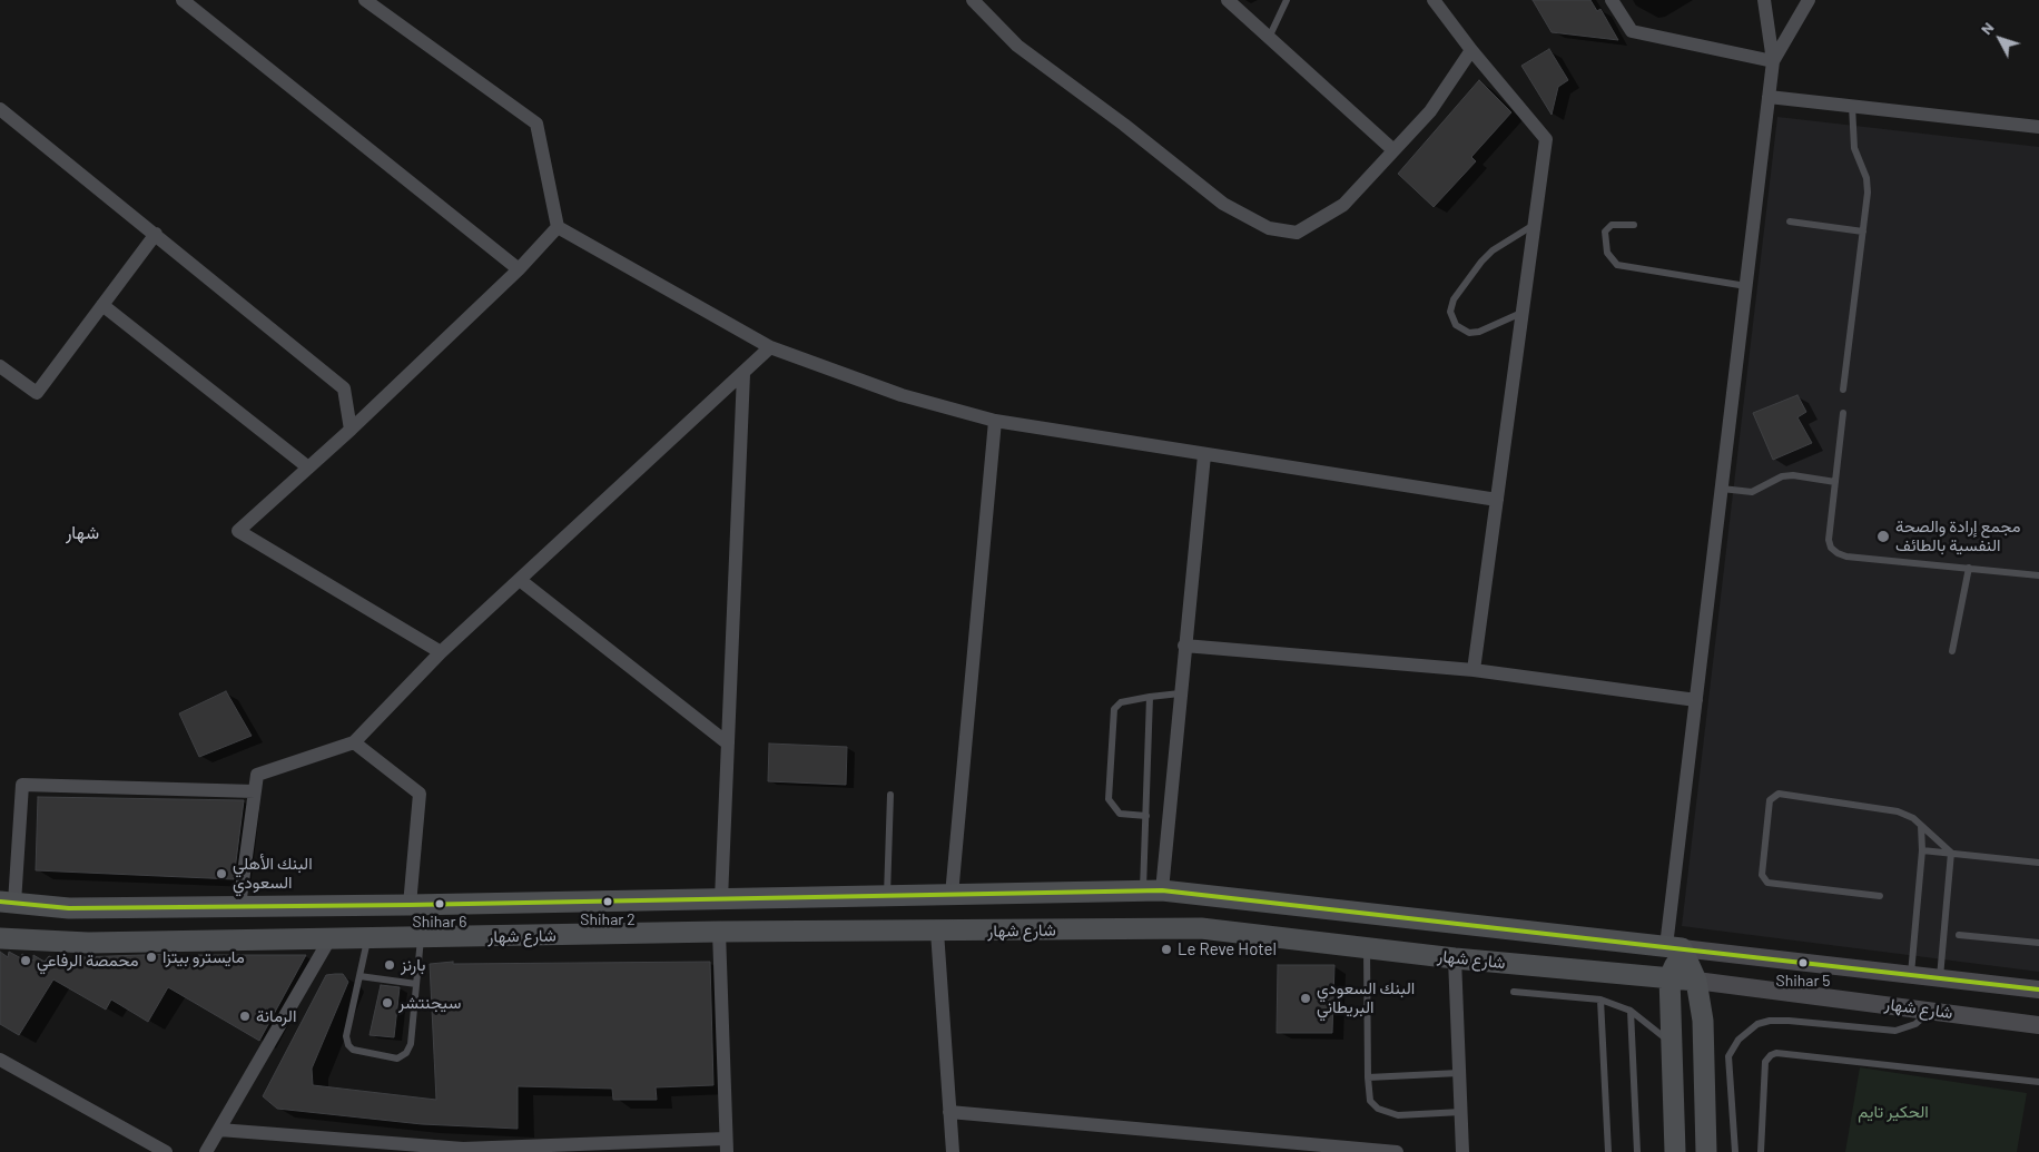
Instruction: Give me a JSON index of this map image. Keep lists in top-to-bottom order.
{
  "streets": {
    "main road": ["شارع شهار"]
  },
  "districts": ["شهار"],
  "parks": ["الحكير تايم"],
  "places": [
    "مجمع إرادة والصحة النفسية بالطائف",
    "البنك الأهلي السعودي",
    "Shihar 2",
    "Shihar 6",
    "Le Reve Hotel",
    "مايسترو بيتزا",
    "محمصة الرفاعي",
    "Shihar 5",
    "بارنز",
    "البنك السعودي البريطاني",
    "سيجنتشر",
    "الرمانة"
  ],
  "north": "top left"
}
